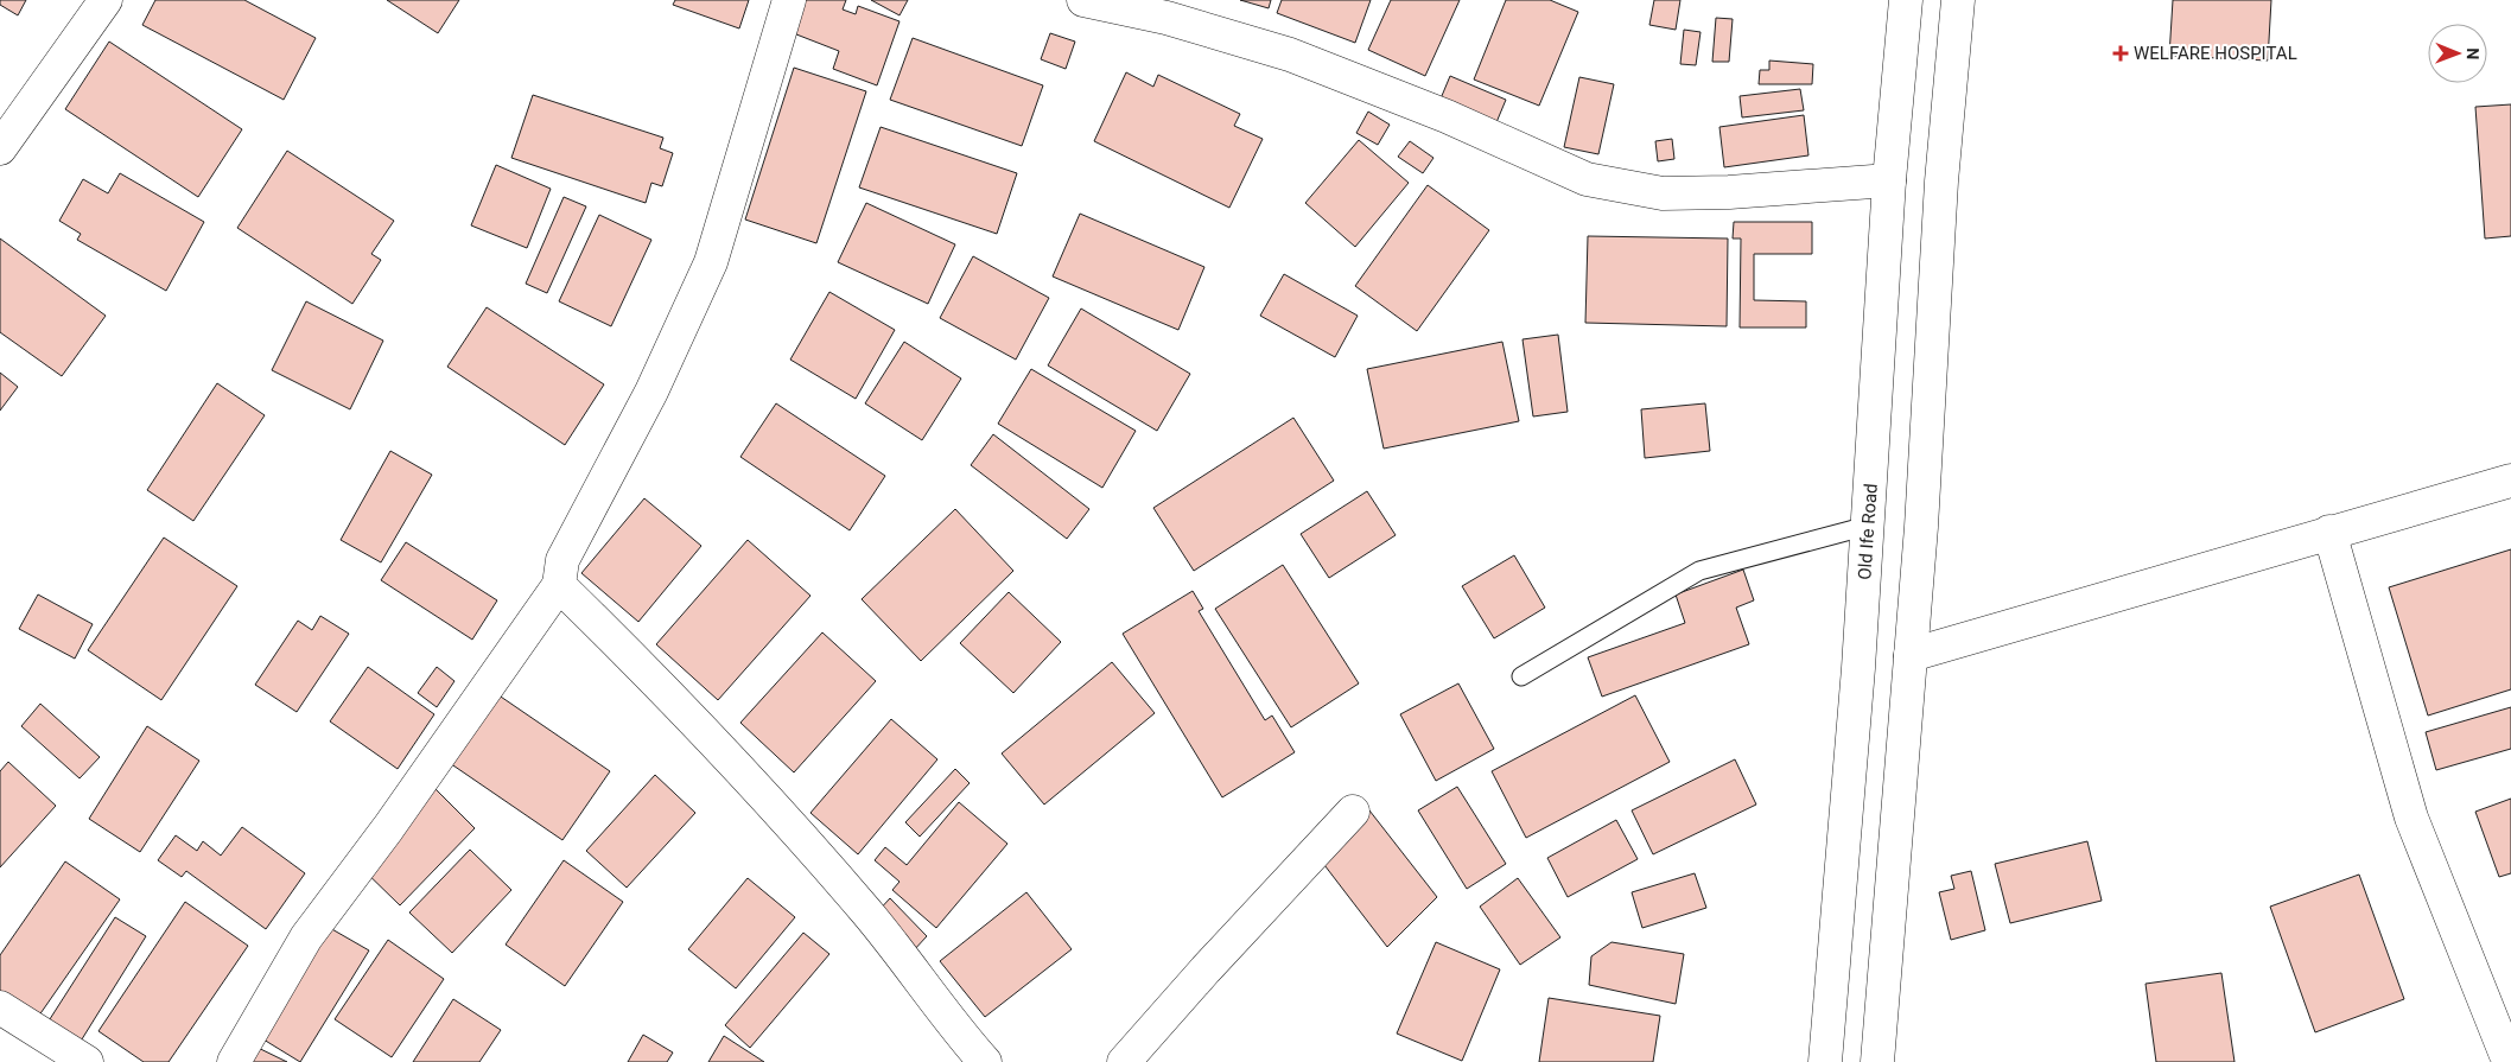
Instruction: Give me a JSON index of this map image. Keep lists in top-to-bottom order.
{
  "streets": {
    "street": ["Old Ife Road"]
  },
  "places": {
    "health": ["WELFARE HOSPITAL"]
  },
  "north": "right"
}
